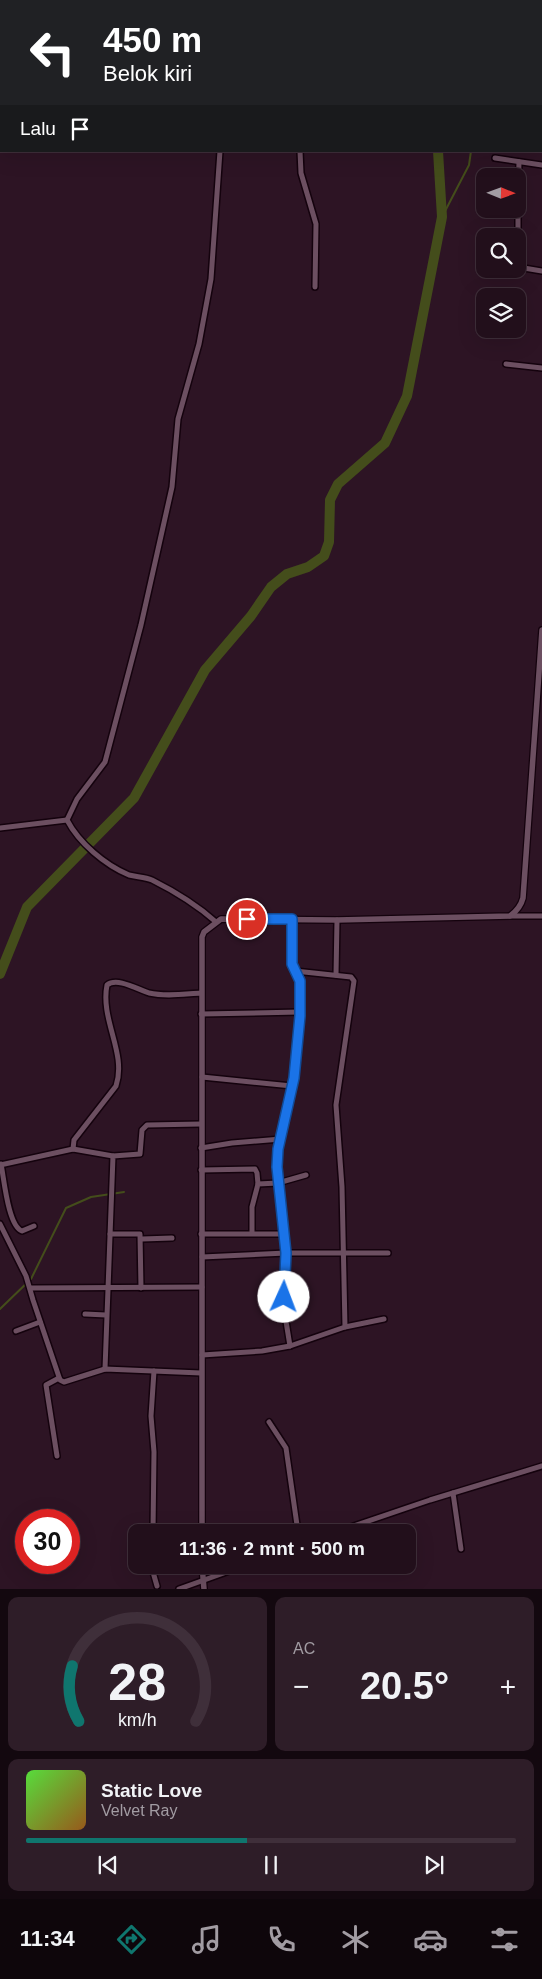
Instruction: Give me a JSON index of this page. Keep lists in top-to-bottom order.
{
  "north": "right",
  "page": {
    "turn": ["450 m", "Belok kiri"],
    "then": "Lalu",
    "limit": "30",
    "trip": "11:36 · 2 mnt · 500 m",
    "tile": "AC",
    "heat": ["−", "20.5°", "+"],
    "song": ["Static Love", "Velvet Ray"],
    "tabs": "11:34",
    "gauge": ["28", "km/h"]
  }
}
